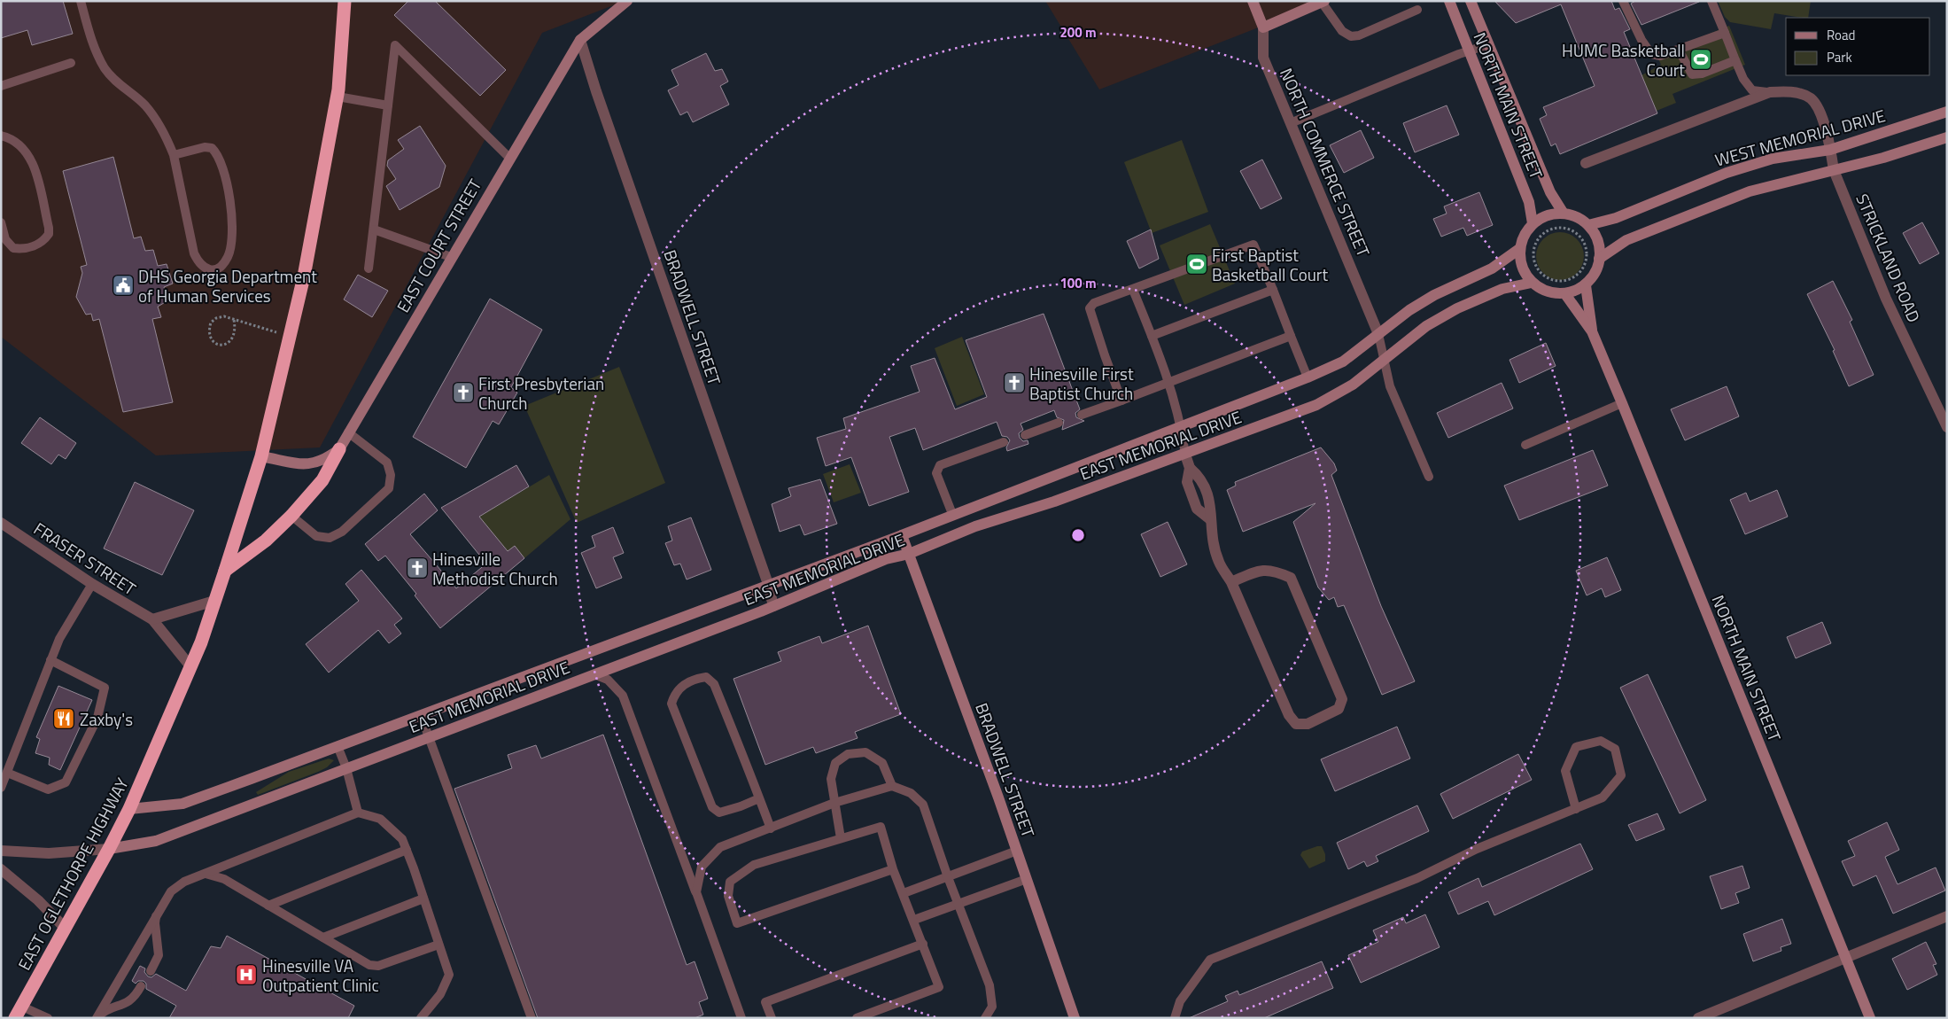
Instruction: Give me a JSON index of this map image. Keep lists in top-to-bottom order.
{
  "streets": {
    "highway": ["EAST OGLETHORPE HIGHWAY"],
    "main road": [
      "NORTH MAIN STREET",
      "WEST MEMORIAL DRIVE",
      "NORTH COMMERCE STREET",
      "EAST COURT STREET",
      "BRADWELL STREET",
      "EAST MEMORIAL DRIVE"
    ],
    "street": ["STRICKLAND ROAD", "FRASER STREET"]
  },
  "crossings": [
    ["WEST MEMORIAL DRIVE", "STRICKLAND ROAD"],
    ["NORTH COMMERCE STREET", "EAST MEMORIAL DRIVE"],
    ["EAST COURT STREET", "BRADWELL STREET"],
    ["EAST COURT STREET", "EAST OGLETHORPE HIGHWAY"],
    ["BRADWELL STREET", "EAST MEMORIAL DRIVE"],
    ["EAST MEMORIAL DRIVE", "EAST OGLETHORPE HIGHWAY"],
    ["FRASER STREET", "EAST OGLETHORPE HIGHWAY"]
  ],
  "places": {
    "sports": ["HUMC Basketball Court", "First Baptist Basketball Court"],
    "public building": ["DHS Georgia Department of Human Services"],
    "church": ["Hinesville First Baptist Church", "First Presbyterian Church", "Hinesville Methodist Church"],
    "restaurant": ["Zaxby's"],
    "hospital": ["Hinesville VA Outpatient Clinic"]
  },
  "legend": ["Road", "Park"],
  "rings": ["200 m", "100 m"]
}
